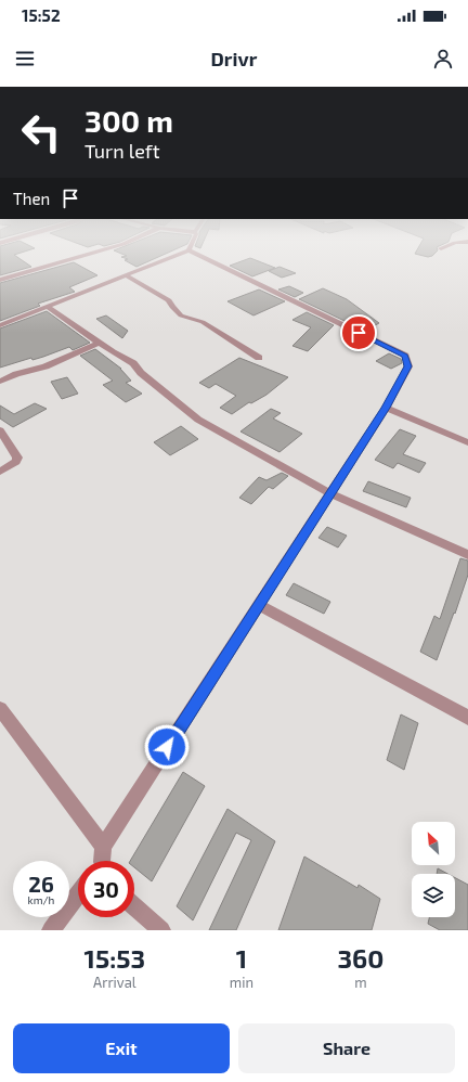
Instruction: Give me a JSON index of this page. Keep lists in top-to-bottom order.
{
  "north": "top left",
  "page": {
    "status": "15:52",
    "header": "Drivr",
    "turn": ["300 m", "Turn left"],
    "then": "Then",
    "speed": "26 km/h",
    "limit": "30",
    "eta": [
      "15:53",
      "Arrival",
      "1",
      "min",
      "360",
      "m"
    ],
    "buttons": ["Exit", "Share"]
  }
}
